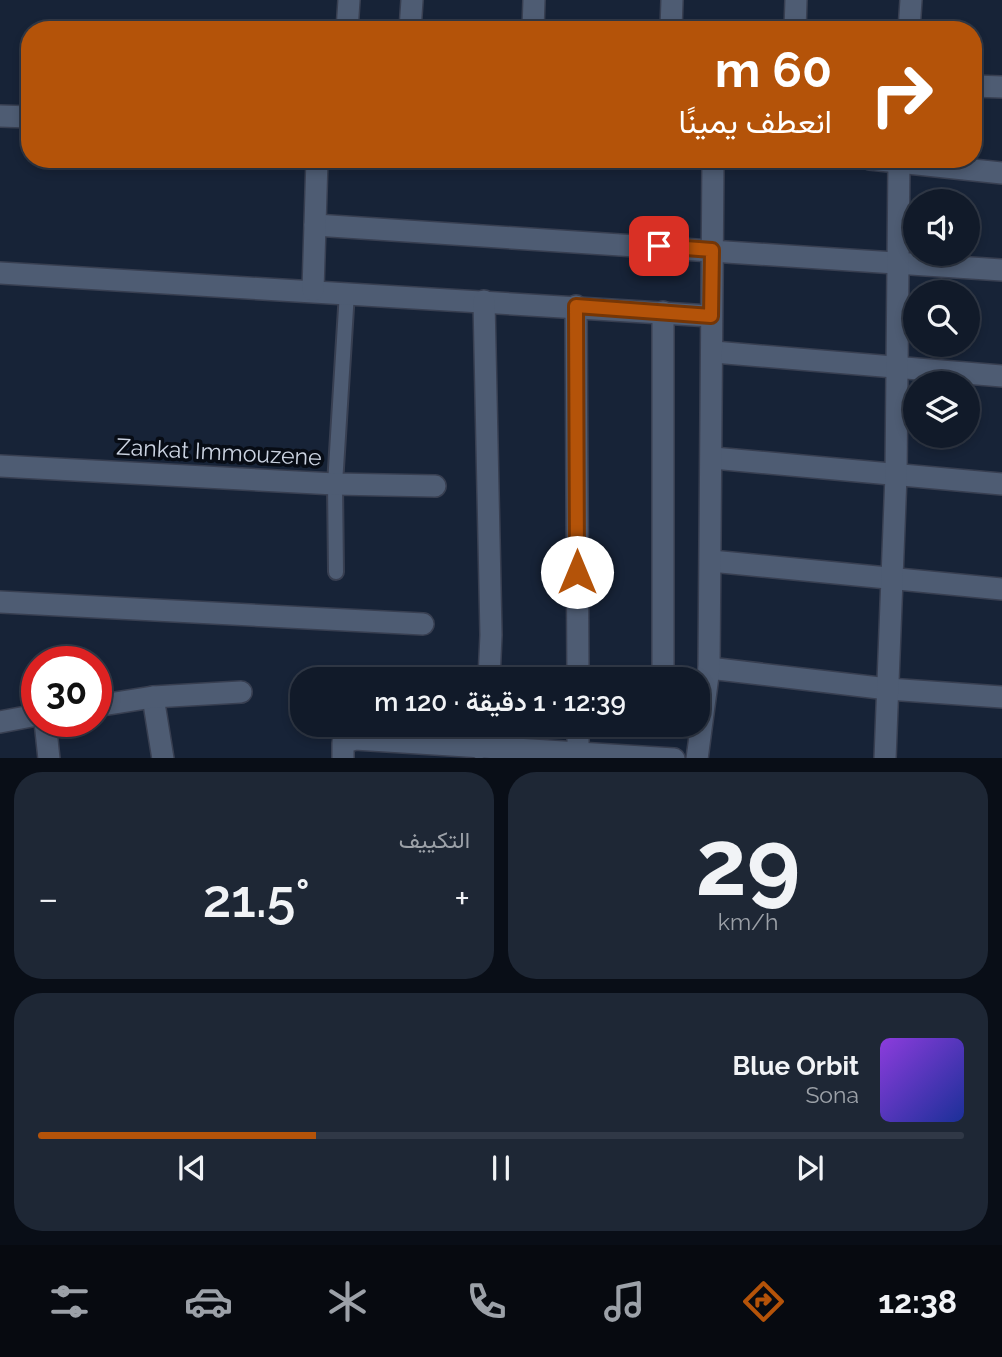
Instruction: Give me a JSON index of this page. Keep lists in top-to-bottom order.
{
  "streets": {
    "street": ["Zankat Immouzene"]
  },
  "page": {
    "turn": ["60 m", "انعطف يمينًا"],
    "limit": "30",
    "trip": "12:39 · 1 دقيقة · 120 m",
    "tile": [
      ["29", "km/h"],
      "التكييف"
    ],
    "heat": ["−", "21.5°", "+"],
    "song": ["Blue Orbit", "Sona"],
    "tabs": "12:38"
  }
}
